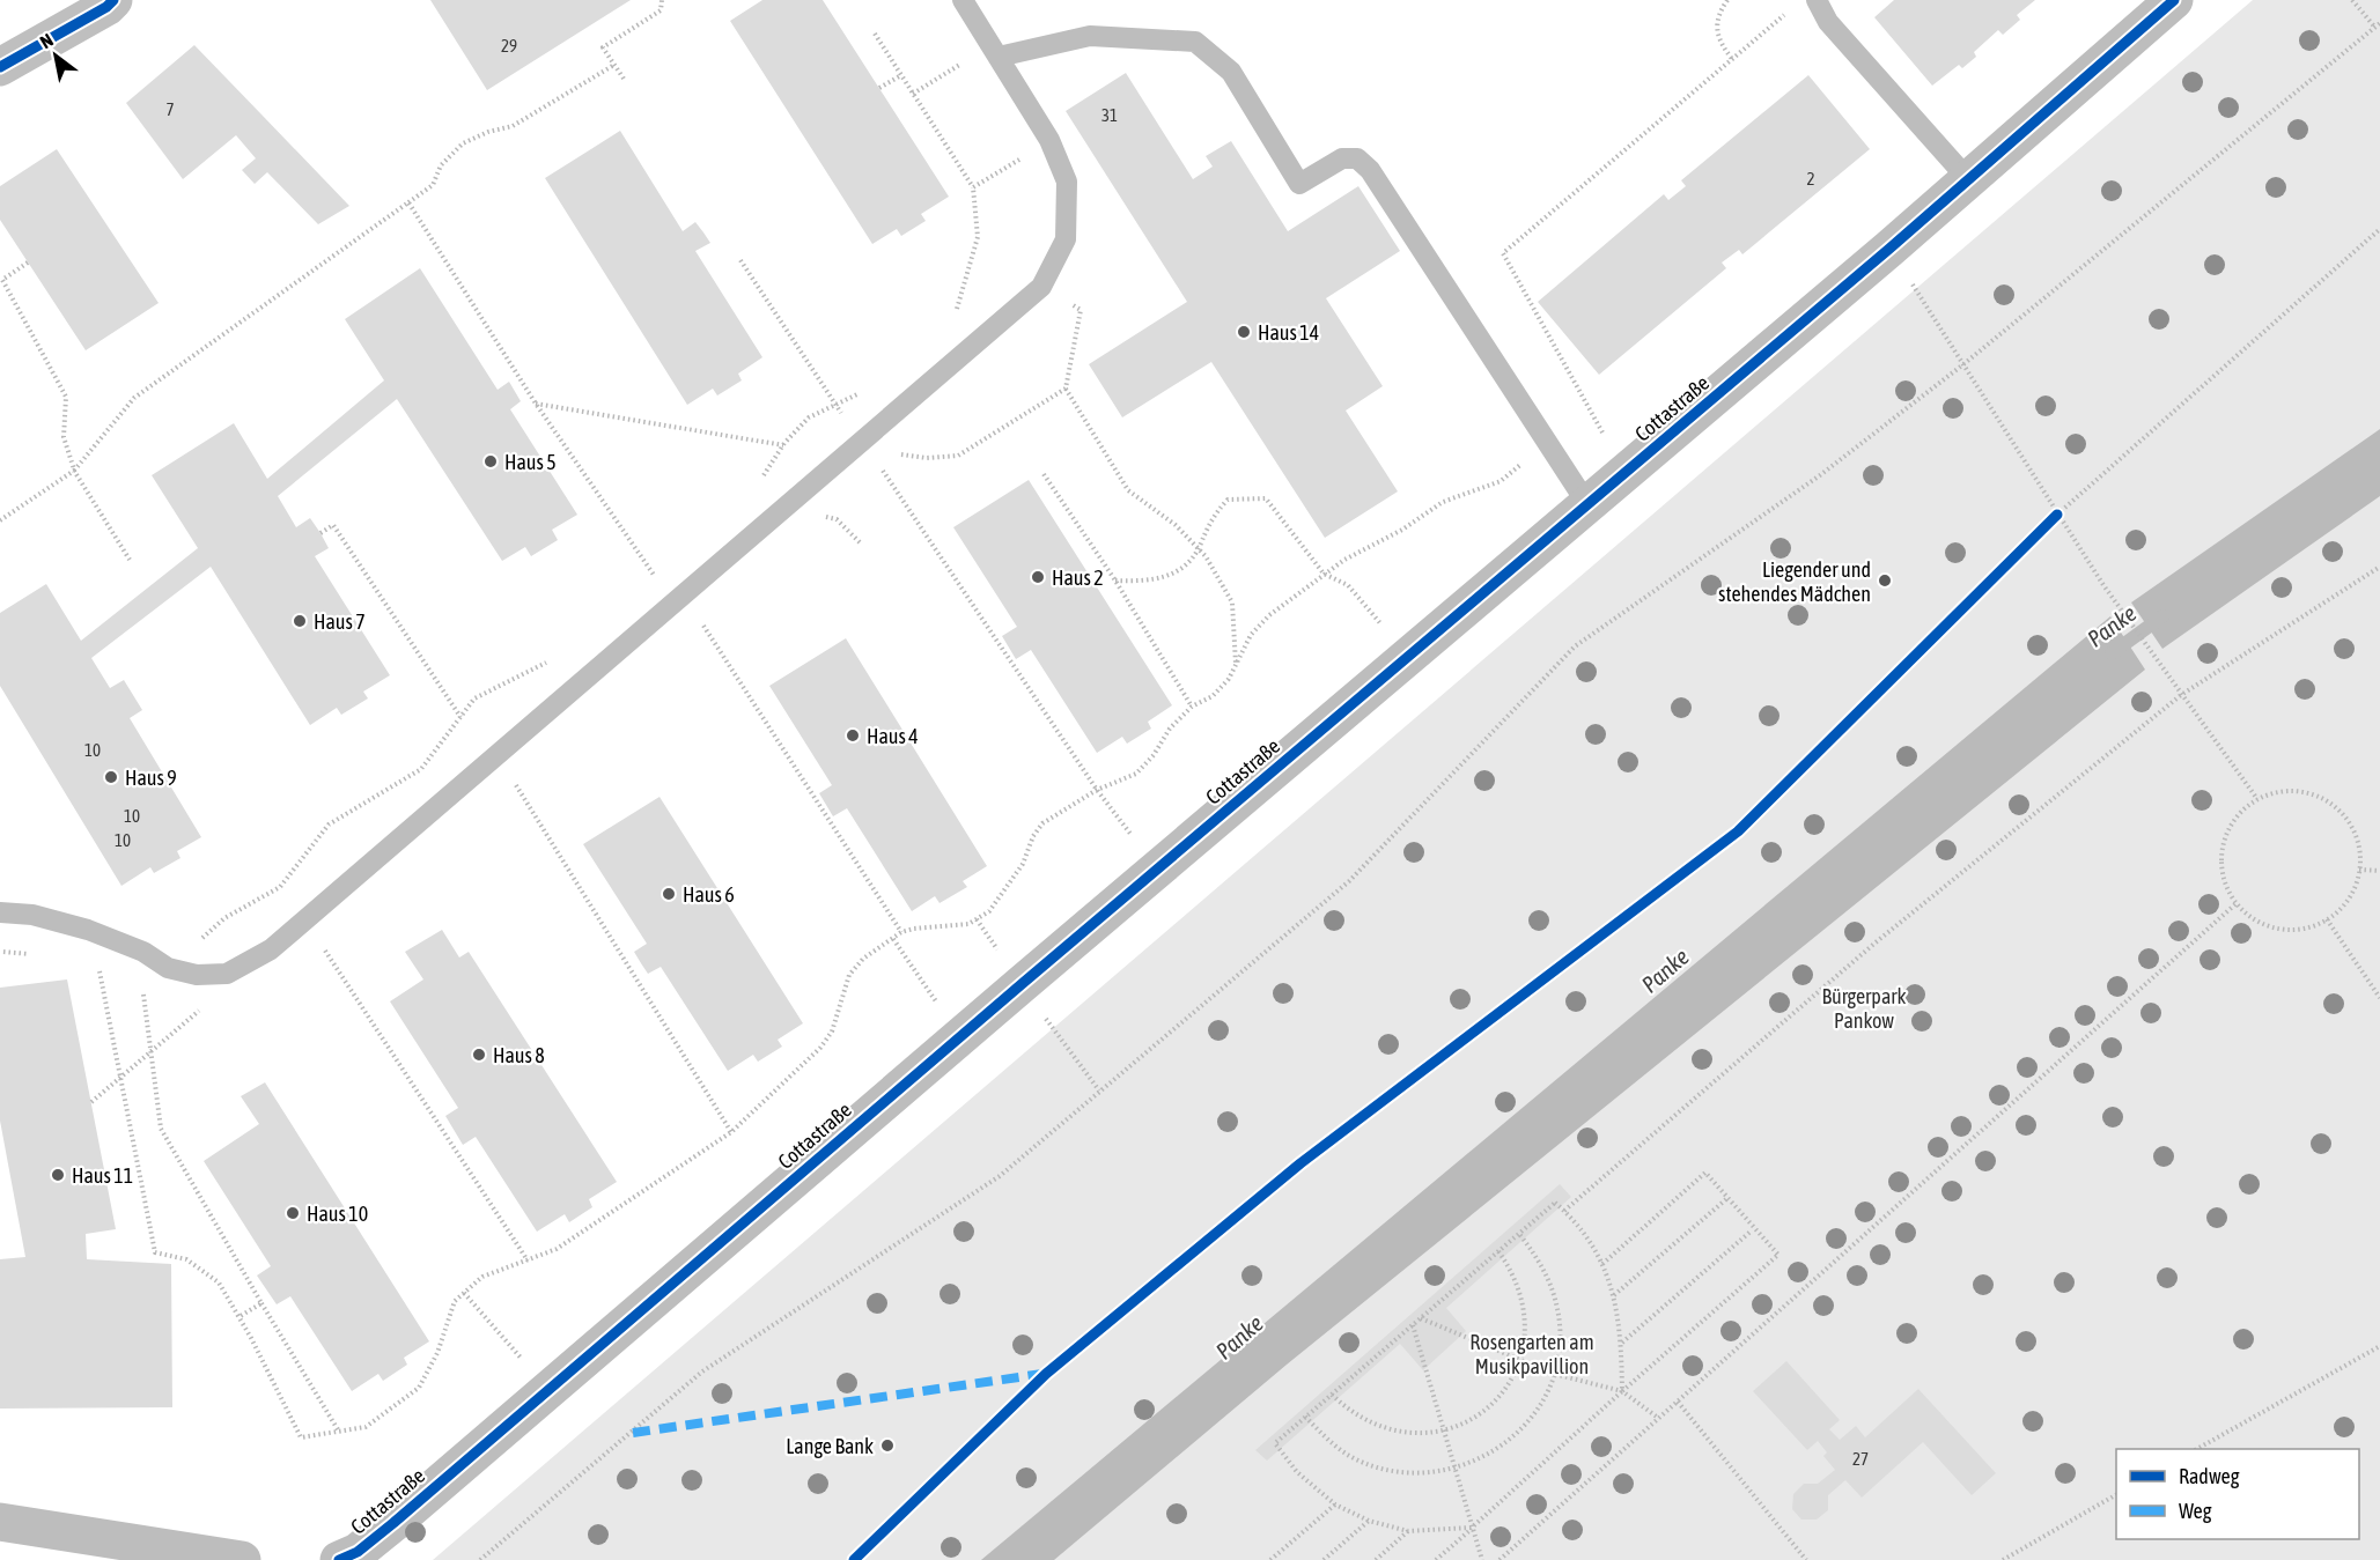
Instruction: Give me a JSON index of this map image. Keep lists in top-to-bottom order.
{
  "streets": {
    "street": ["Cottastraße"]
  },
  "water": ["Panke"],
  "parks": ["Bürgerpark Pankow", "Rosengarten am Musikpavillion"],
  "places": [
    "Haus 14",
    "Haus 5",
    "Haus 2",
    "Liegender und stehendes Mädchen",
    "Haus 7",
    "Haus 4",
    "Haus 9",
    "Haus 6",
    "Haus 8",
    "Haus 11",
    "Haus 10",
    "Lange Bank"
  ],
  "house_numbers": [
    "29",
    "7",
    "31",
    "2",
    "10",
    "10",
    "10",
    "27"
  ],
  "legend": ["Radweg", "Weg"],
  "north": "top left"
}
